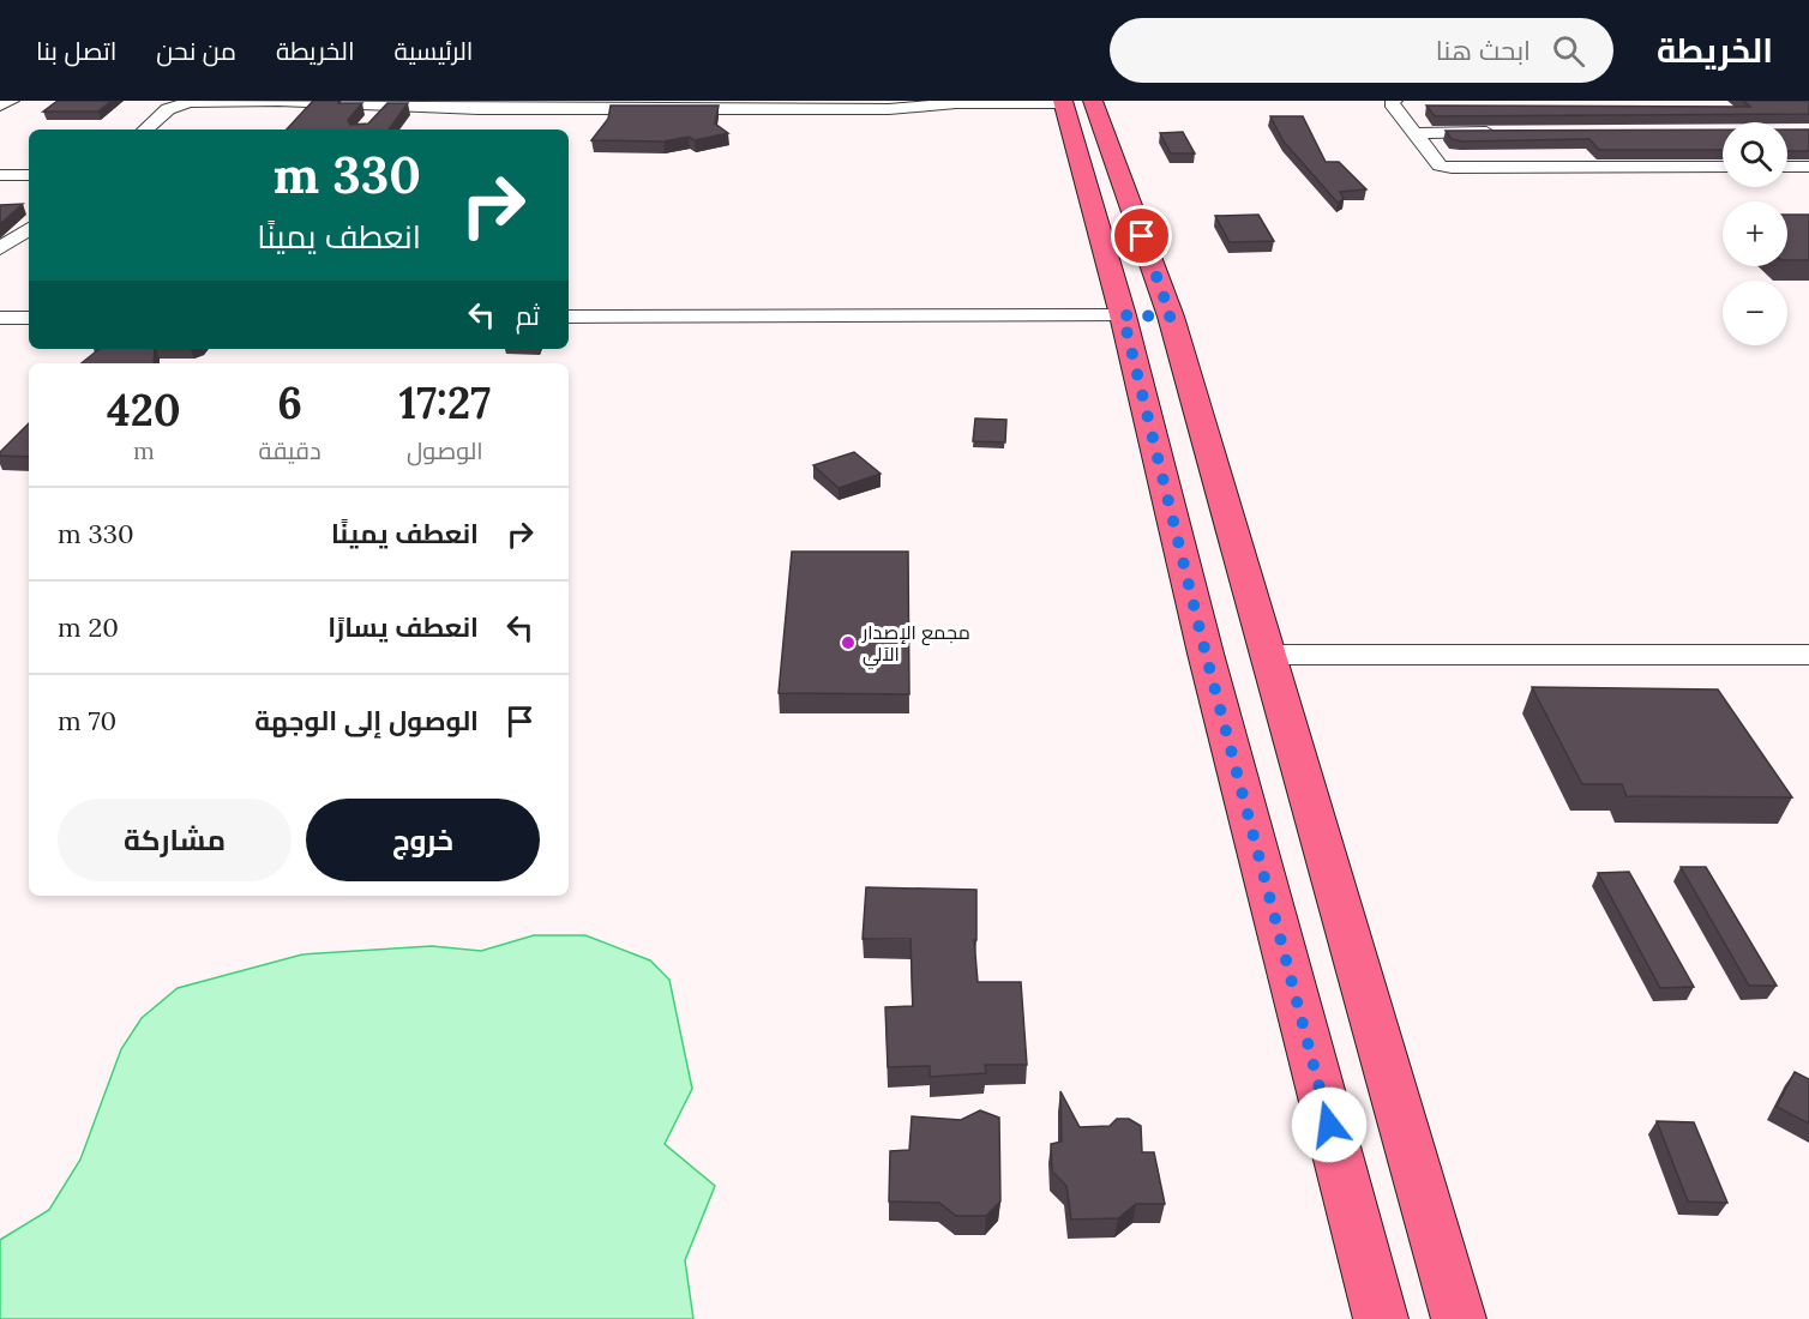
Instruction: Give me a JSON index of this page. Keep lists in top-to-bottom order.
{
  "places": ["مجمع الإصدار الآلي"],
  "page": {
    "header": "الخريطة",
    "search": "ابحث هنا",
    "nav": [
      "الرئيسية",
      "الخريطة",
      "من نحن",
      "اتصل بنا"
    ],
    "map_buttons": ["+", "−"],
    "turn": ["330 m", "انعطف يمينًا"],
    "then": "ثم",
    "eta": [
      "17:27",
      "الوصول",
      "6",
      "دقيقة",
      "420",
      "m"
    ],
    "list": [
      {
        "name": "انعطف يمينًا",
        "value": "330 m"
      },
      {
        "name": "انعطف يسارًا",
        "value": "20 m"
      },
      {
        "name": "الوصول إلى الوجهة",
        "value": "70 m"
      }
    ],
    "buttons": ["خروج", "مشاركة"]
  }
}
